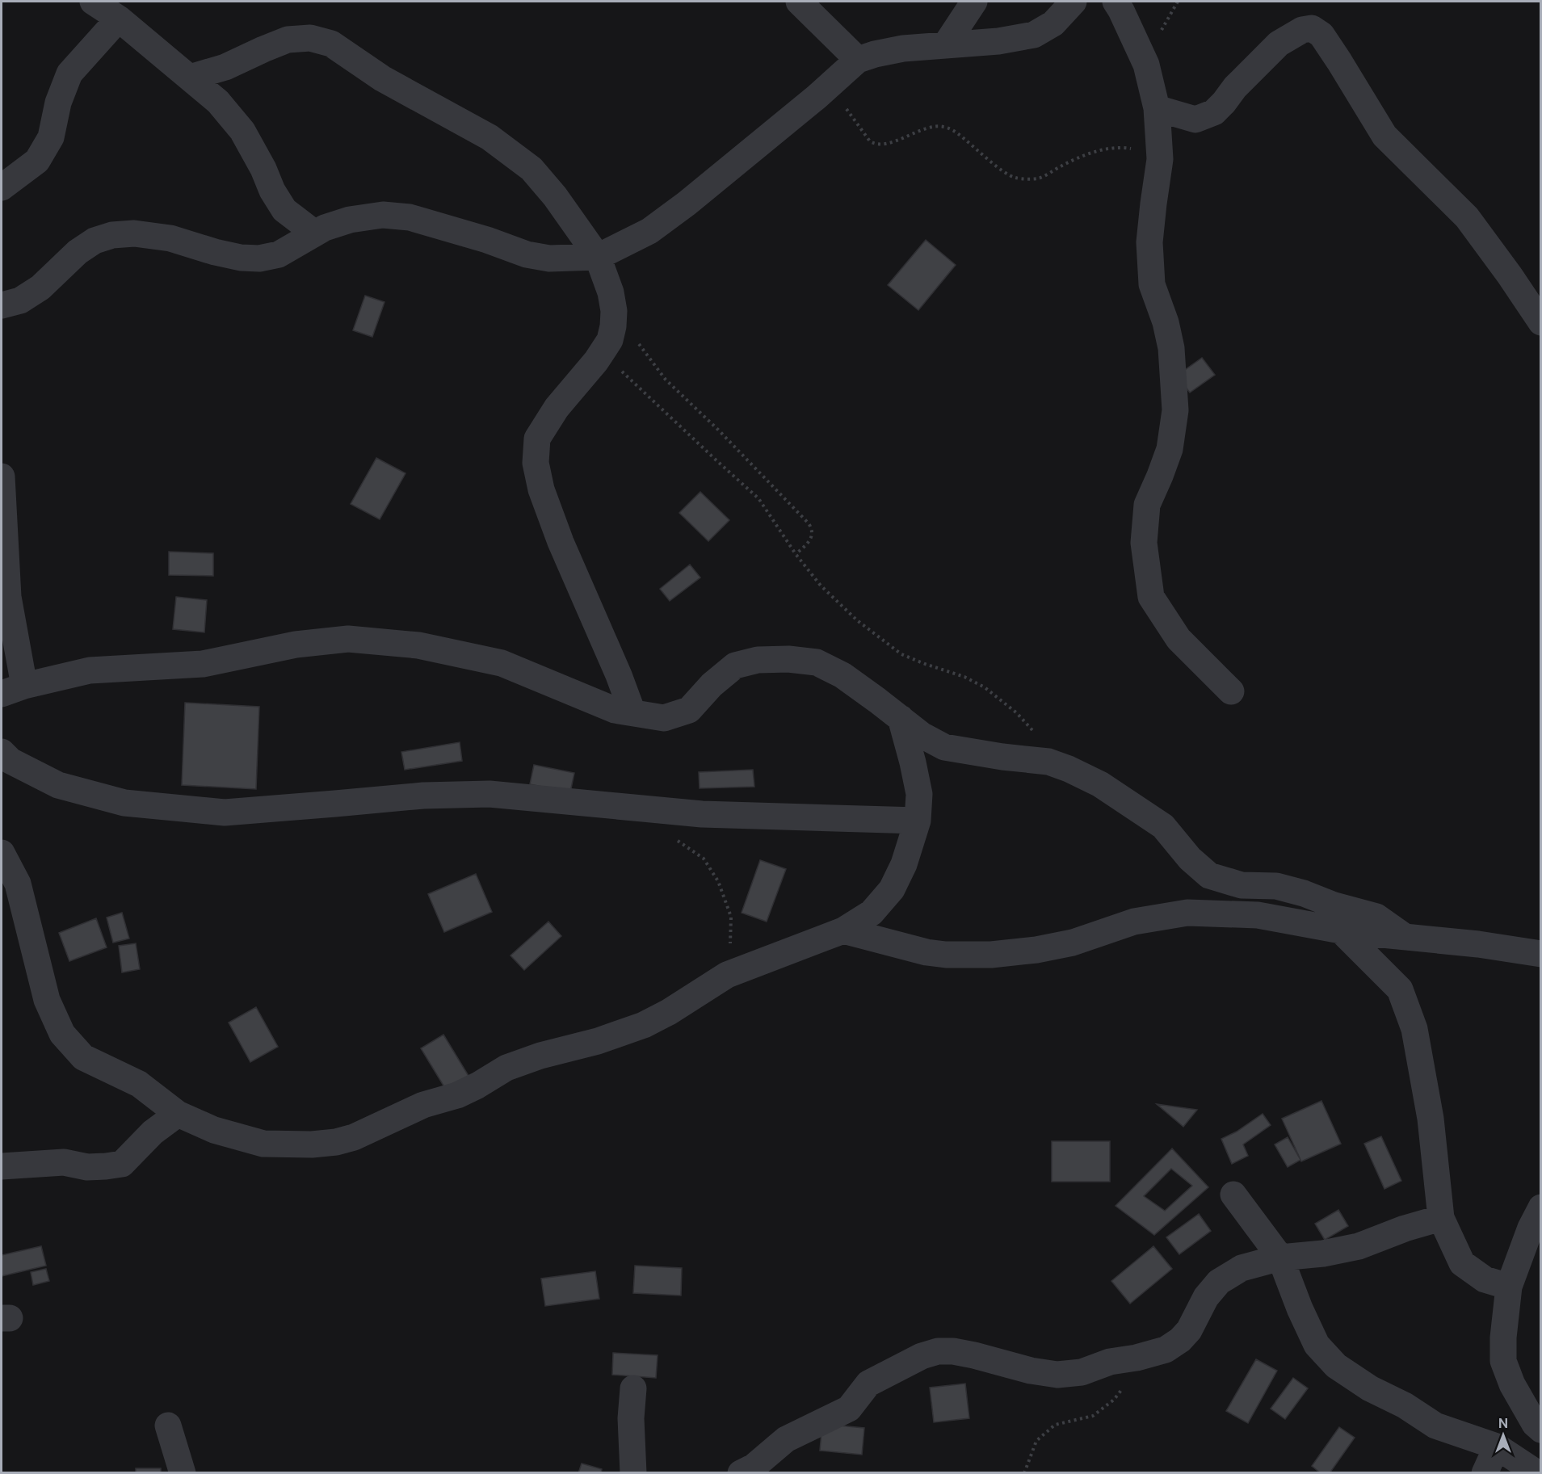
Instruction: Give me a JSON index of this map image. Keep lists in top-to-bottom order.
{
  "north": "top"
}
